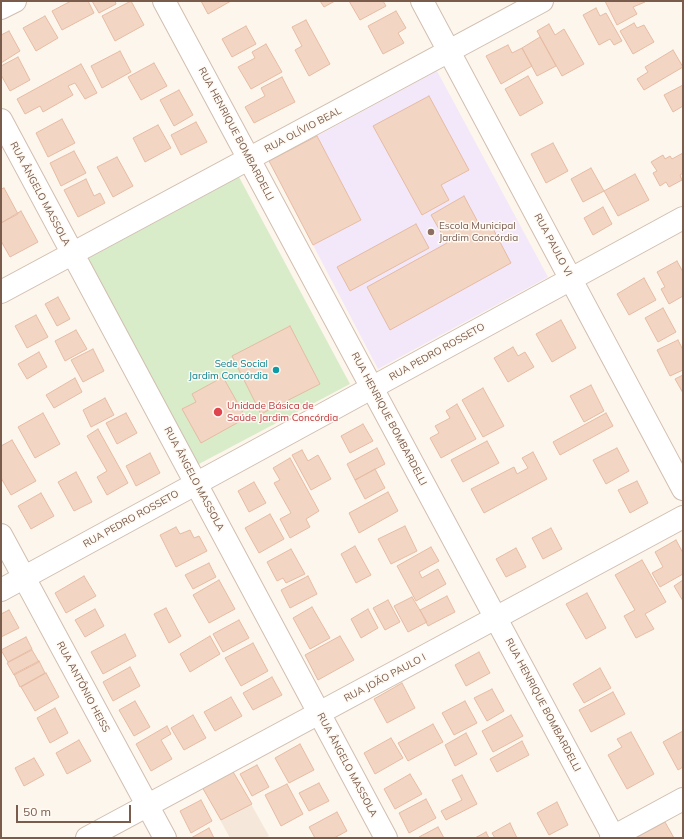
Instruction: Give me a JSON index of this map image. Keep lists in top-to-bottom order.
{
  "streets": {
    "street": [
      "RUA OLÍVIO BEAL",
      "RUA HENRIQUE BOMBARDELLI",
      "RUA ÂNGELO MASSOLA",
      "RUA PAULO VI",
      "RUA PEDRO ROSSETO",
      "RUA JOÃO PAULO I",
      "RUA ANTÔNIO HEISS"
    ]
  },
  "crossings": [
    ["RUA OLÍVIO BEAL", "RUA HENRIQUE BOMBARDELLI"],
    ["RUA OLÍVIO BEAL", "RUA ÂNGELO MASSOLA"],
    ["RUA OLÍVIO BEAL", "RUA PAULO VI"],
    ["RUA HENRIQUE BOMBARDELLI", "RUA PEDRO ROSSETO"],
    ["RUA HENRIQUE BOMBARDELLI", "RUA JOÃO PAULO I"],
    ["RUA ÂNGELO MASSOLA", "RUA PEDRO ROSSETO"],
    ["RUA ÂNGELO MASSOLA", "RUA JOÃO PAULO I"],
    ["RUA PAULO VI", "RUA PEDRO ROSSETO"],
    ["RUA PEDRO ROSSETO", "RUA ANTÔNIO HEISS"],
    ["RUA JOÃO PAULO I", "RUA ANTÔNIO HEISS"]
  ],
  "places": ["Escola Municipal Jardim Concórdia", "Sede Social Jardim Concórdia", "Unidade Básica de Saúde Jardim Concórdia"],
  "scale_bar": "50 m"
}
